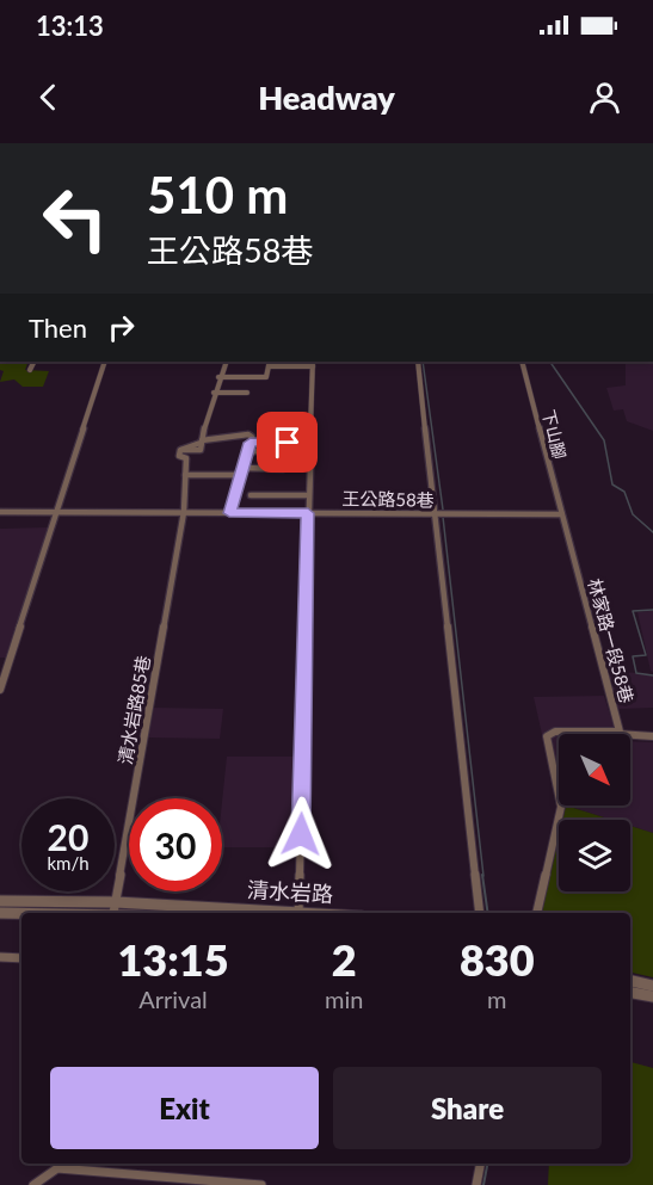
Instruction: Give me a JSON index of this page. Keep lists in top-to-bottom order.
{
  "streets": {
    "street": [
      "下山腳",
      "王公路58巷",
      "林家路一段58巷",
      "清水岩路85巷",
      "清水岩路"
    ]
  },
  "crossings": [
    ["下山腳", "王公路58巷"],
    ["下山腳", "林家路一段58巷"],
    ["王公路58巷", "林家路一段58巷"],
    ["王公路58巷", "清水岩路85巷"],
    ["清水岩路85巷", "清水岩路"]
  ],
  "north": "bottom right",
  "page": {
    "status": "13:13",
    "header": "Headway",
    "turn": ["510 m", "王公路58巷"],
    "then": "Then",
    "speed": "20 km/h",
    "limit": "30",
    "eta": [
      "13:15",
      "Arrival",
      "2",
      "min",
      "830",
      "m"
    ],
    "buttons": ["Exit", "Share"]
  }
}
